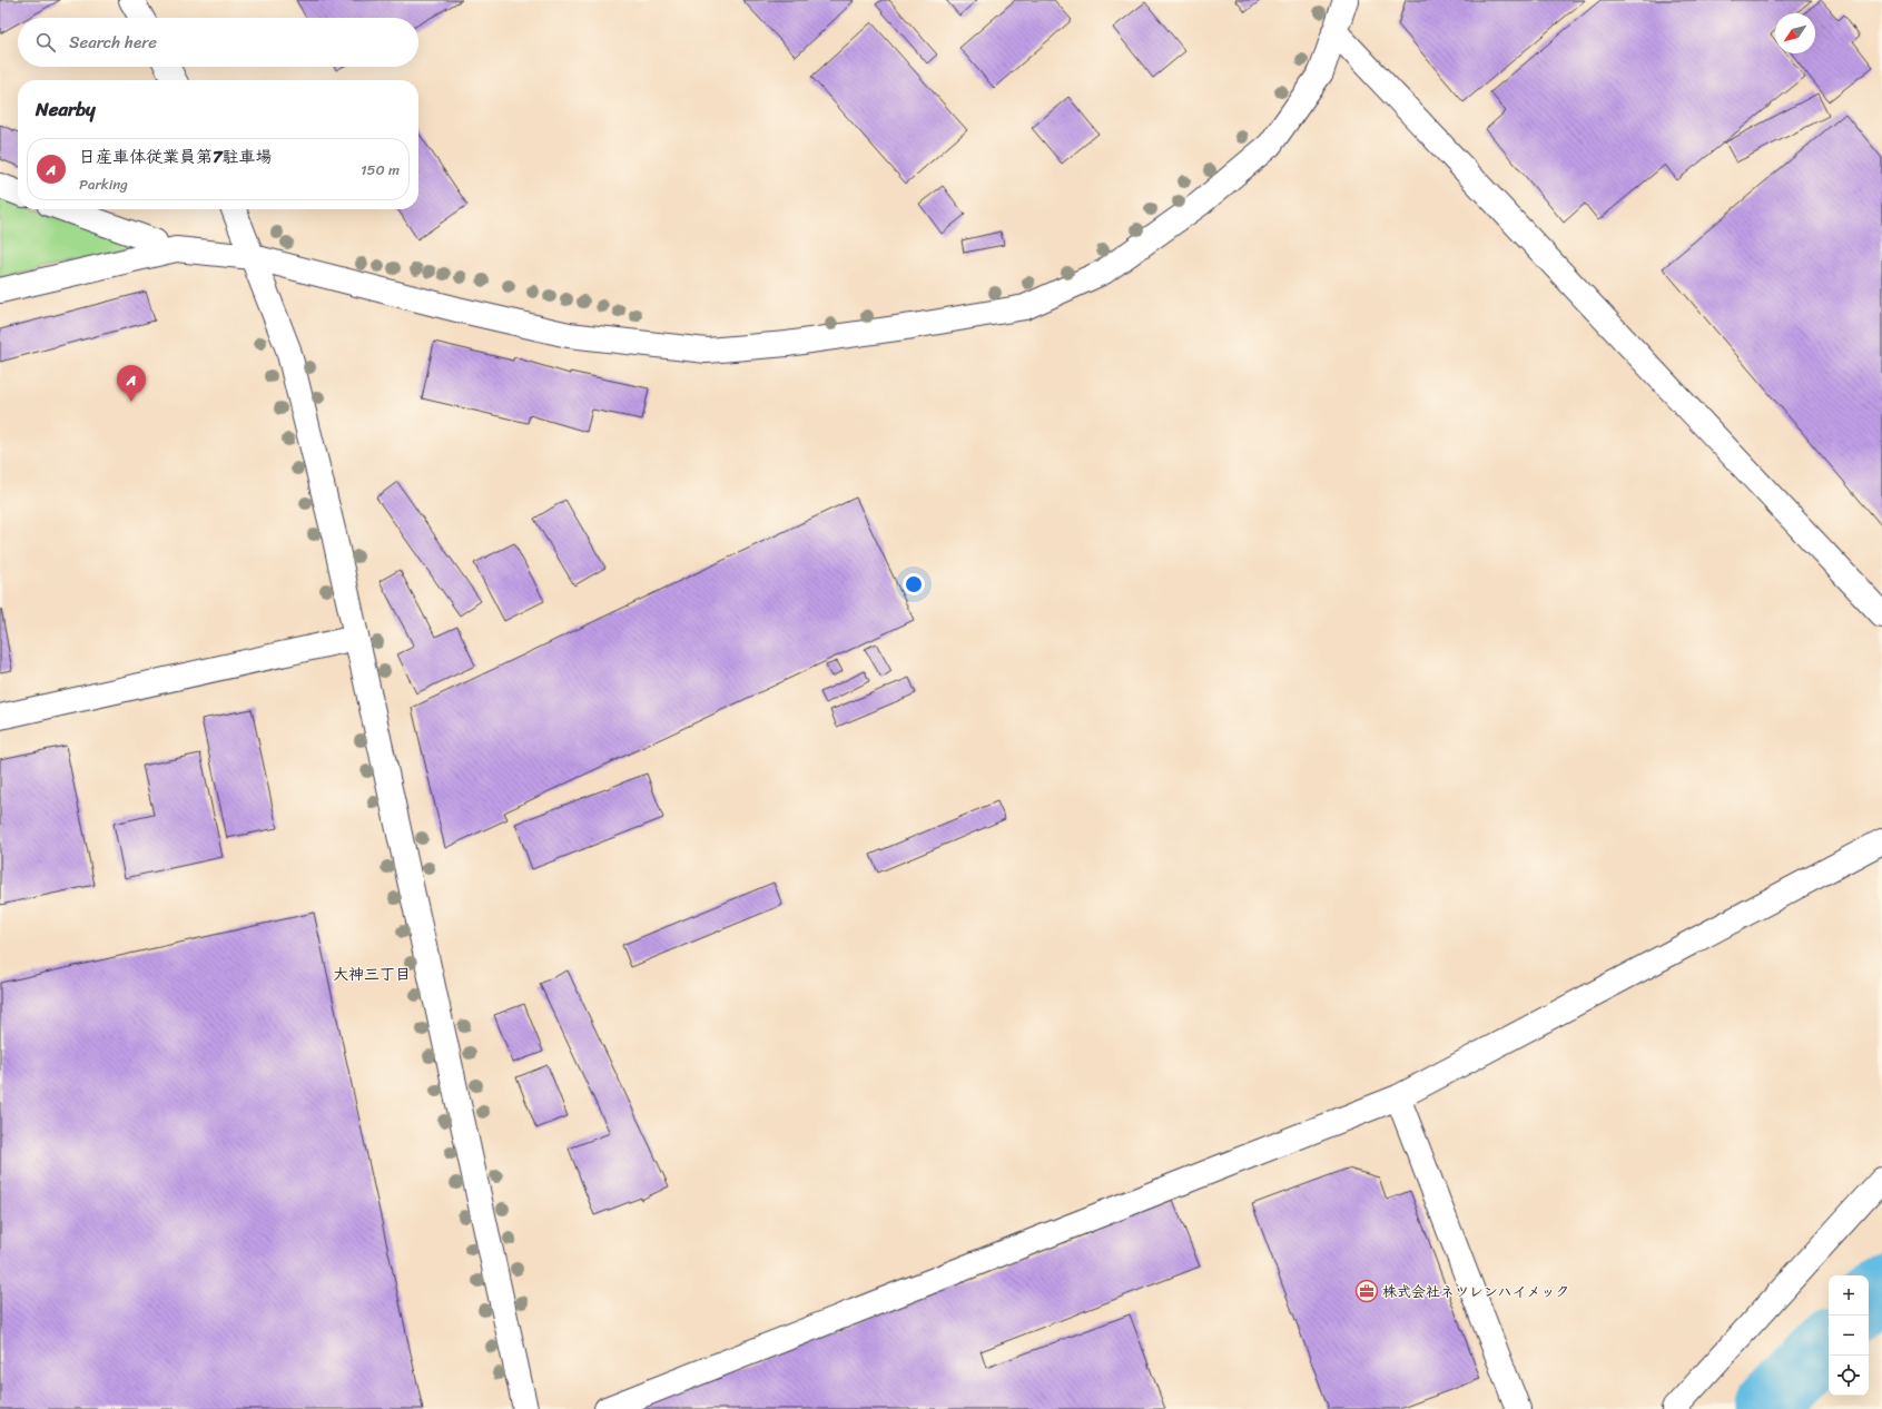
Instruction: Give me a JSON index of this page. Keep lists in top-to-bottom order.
{
  "districts": ["大神三丁目"],
  "places": {
    "office": ["株式会社ネツレンハイメック"]
  },
  "north": "bottom left",
  "page": {
    "search": "Search here",
    "heading": "Nearby",
    "list": [
      {
        "mark": "A",
        "name": "日産車体従業員第7駐車場",
        "note": "Parking",
        "value": "150 m"
      }
    ],
    "pins": "A",
    "map_buttons": ["+", "−"]
  }
}
